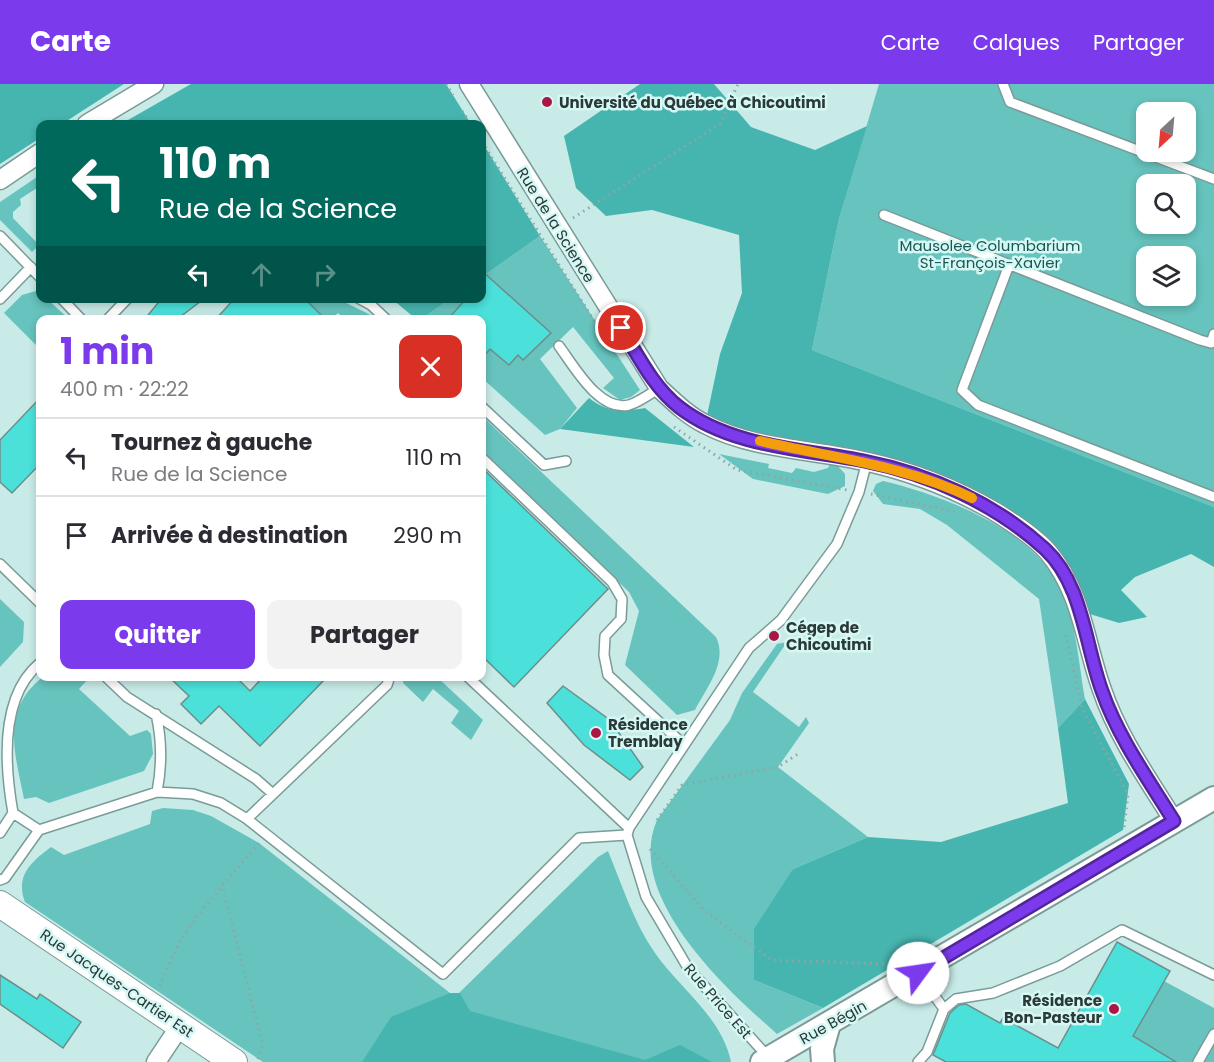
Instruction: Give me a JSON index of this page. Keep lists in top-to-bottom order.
{
  "streets": {
    "main road": ["Rue Jacques-Cartier Est"],
    "street": ["Rue de la Science", "Rue Bégin"],
    "lane": ["Rue Price Est"]
  },
  "crossings": [
    ["Rue de la Science", "Rue Bégin"],
    ["Rue Price Est", "Rue Bégin"]
  ],
  "parks": ["Mausolee Columbarium St-François-Xavier"],
  "places": [
    "Université du Québec à Chicoutimi",
    "Cégep de Chicoutimi",
    "Résidence Tremblay",
    "Résidence Bon-Pasteur"
  ],
  "north": "bottom left",
  "page": {
    "header": "Carte",
    "nav": ["Carte", "Calques", "Partager"],
    "turn": ["110 m", "Rue de la Science"],
    "heading": ["1 min", "400 m · 22:22"],
    "list": [
      {
        "name": "Tournez à gauche",
        "note": "Rue de la Science",
        "value": "110 m"
      },
      {
        "name": "Arrivée à destination",
        "value": "290 m"
      }
    ],
    "buttons": ["Quitter", "Partager"]
  }
}
